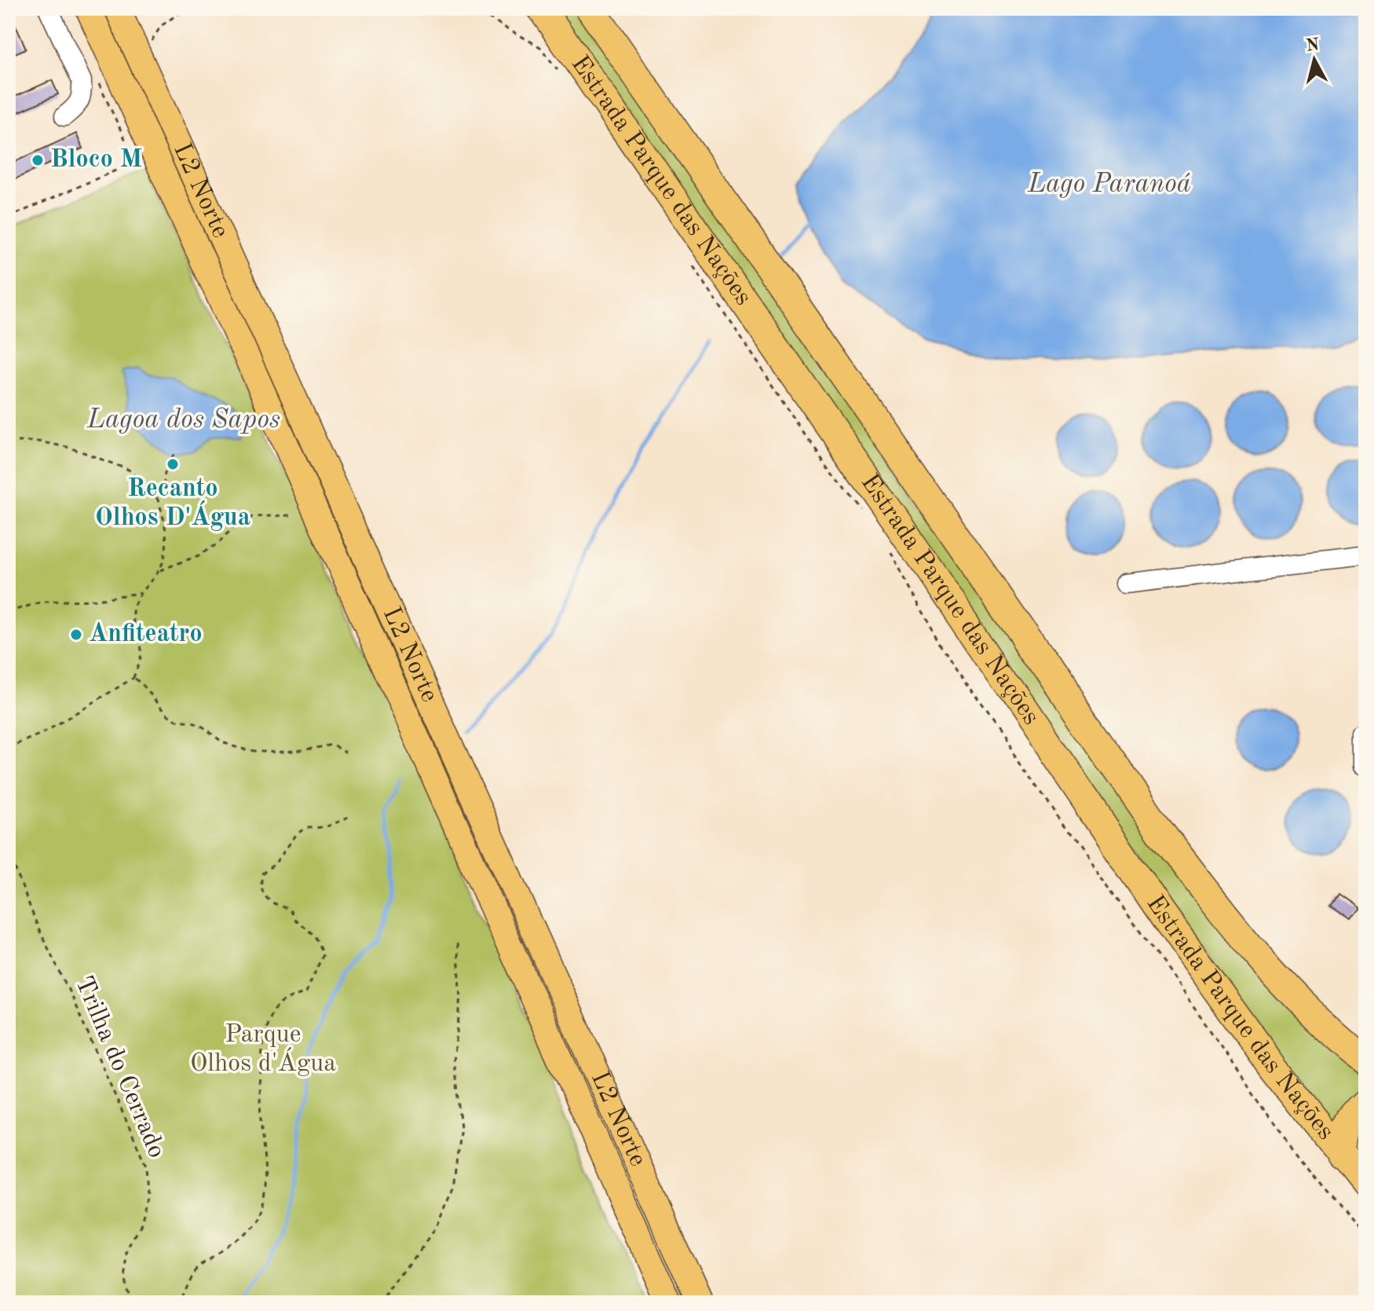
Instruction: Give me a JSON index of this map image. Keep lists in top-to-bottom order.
{
  "streets": {
    "highway": ["Estrada Parque das Nações"],
    "main road": ["L2 Norte"],
    "path": ["Trilha do Cerrado"]
  },
  "water": ["Lago Paranoá", "Lagoa dos Sapos"],
  "parks": ["Parque Olhos d'Água"],
  "places": ["Bloco M", "Recanto Olhos D'Água", "Anfiteatro"],
  "north": "top"
}
